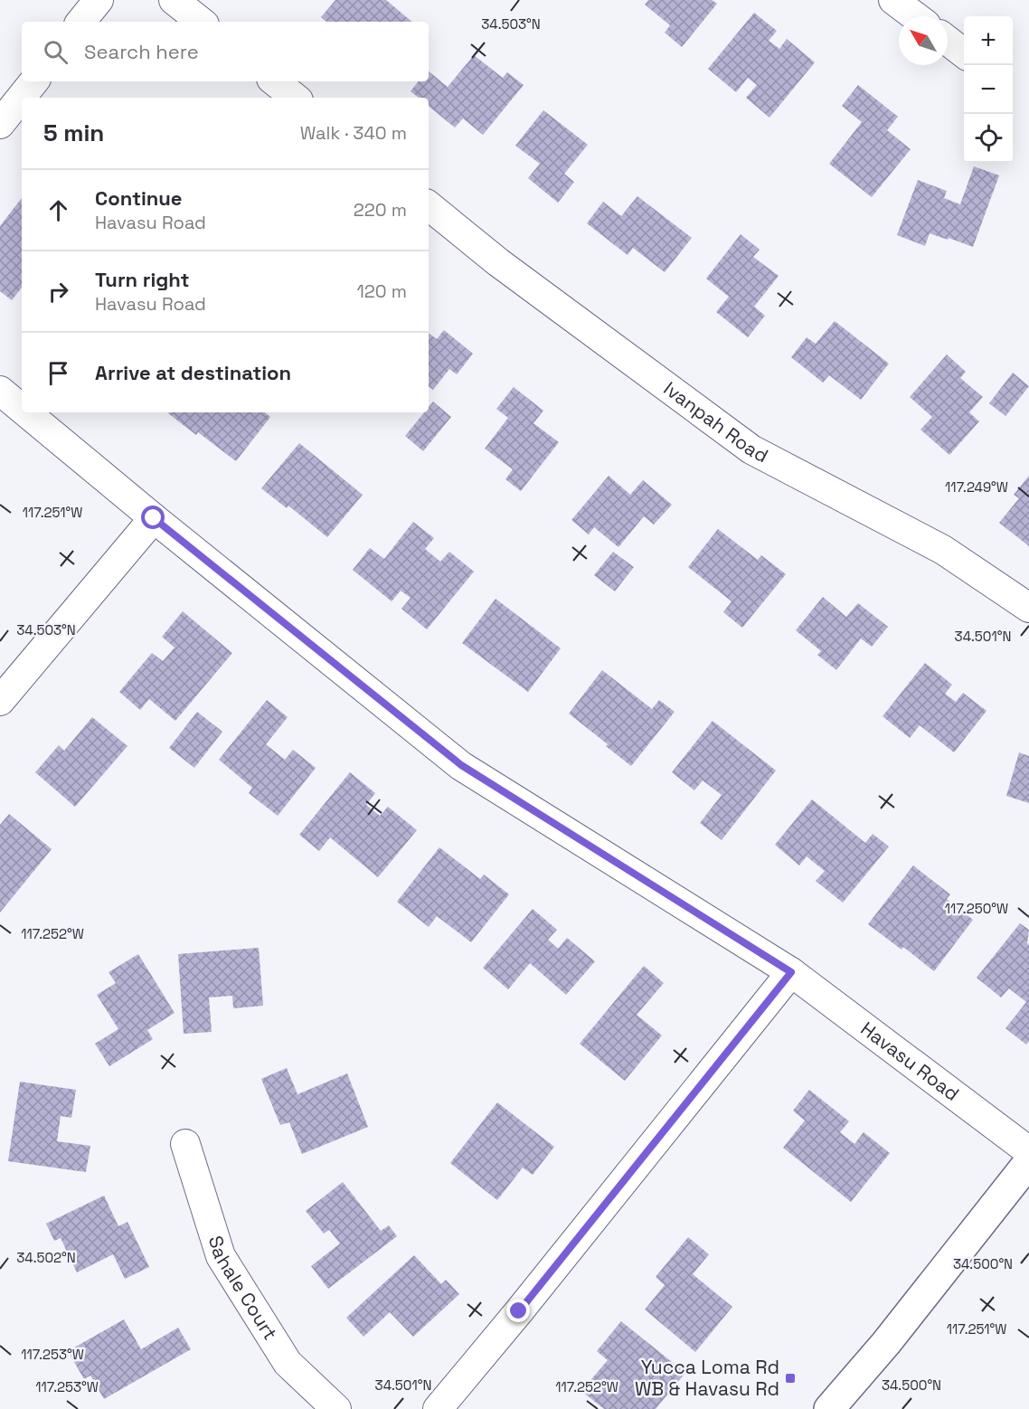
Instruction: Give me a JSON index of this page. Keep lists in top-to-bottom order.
{
  "streets": {
    "street": ["Ivanpah Road", "Havasu Road", "Sahale Court"]
  },
  "places": {
    "transit": ["Yucca Loma Rd WB & Havasu Rd"]
  },
  "north": "top left",
  "page": {
    "map_buttons": ["+", "−"],
    "search": "Search here",
    "heading": ["5 min", "Walk · 340 m"],
    "list": [
      ["Continue", "Havasu Road", "220 m"],
      ["Turn right", "Havasu Road", "120 m"],
      "Arrive at destination"
    ]
  },
  "coordinates": [
    "34.503°N",
    "117.249°W",
    "117.251°W",
    "34.501°N",
    "117.250°W",
    "117.252°W",
    "34.502°N",
    "34.500°N",
    "117.253°W"
  ]
}
